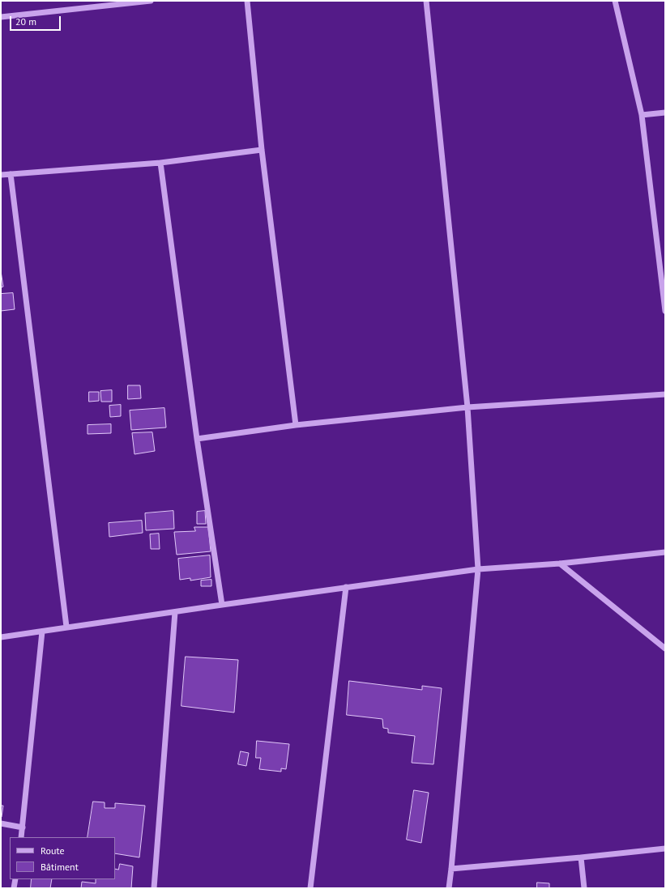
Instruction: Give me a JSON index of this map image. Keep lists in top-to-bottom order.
{
  "legend": ["Route", "Bâtiment"],
  "scale_bar": "20 m"
}
